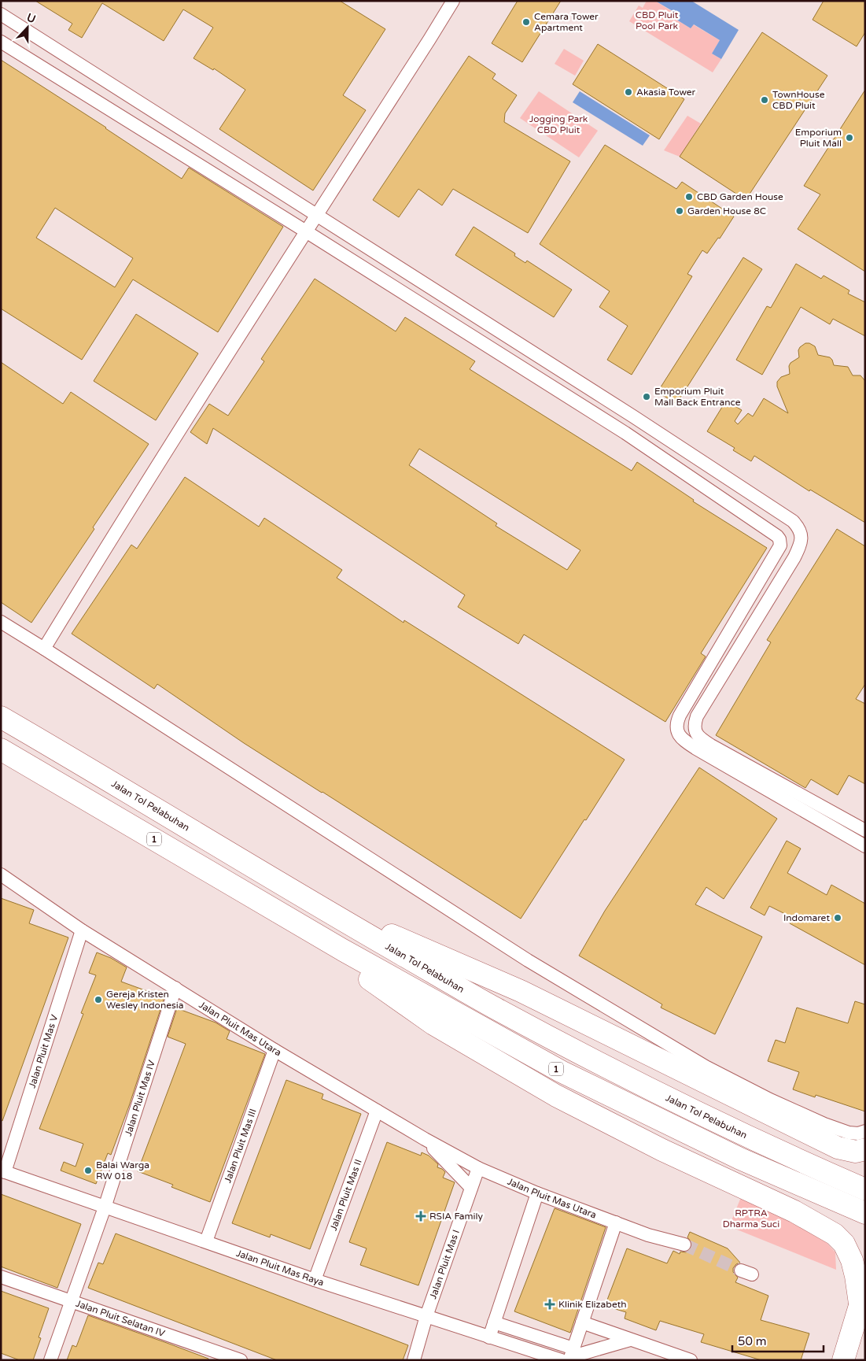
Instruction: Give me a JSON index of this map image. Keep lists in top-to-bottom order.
{
  "streets": {
    "highway": ["Jalan Tol Pelabuhan", "1"],
    "street": [
      "Jalan Pluit Mas Utara",
      "Jalan Pluit Mas V",
      "Jalan Pluit Mas IV",
      "Jalan Pluit Mas III",
      "Jalan Pluit Mas II",
      "Jalan Pluit Mas I",
      "Jalan Pluit Mas Raya",
      "Jalan Pluit Selatan IV"
    ]
  },
  "crossings": [
    ["Jalan Pluit Mas Utara", "Jalan Pluit Mas V"],
    ["Jalan Pluit Mas Utara", "Jalan Pluit Mas IV"],
    ["Jalan Pluit Mas Utara", "Jalan Pluit Mas III"],
    ["Jalan Pluit Mas Utara", "Jalan Pluit Mas II"],
    ["Jalan Pluit Mas Utara", "Jalan Pluit Mas I"],
    ["Jalan Pluit Mas V", "Jalan Pluit Mas Raya"],
    ["Jalan Pluit Mas IV", "Jalan Pluit Mas Raya"],
    ["Jalan Pluit Mas IV", "Jalan Pluit Selatan IV"],
    ["Jalan Pluit Mas III", "Jalan Pluit Mas Raya"],
    ["Jalan Pluit Mas II", "Jalan Pluit Mas Raya"],
    ["Jalan Pluit Mas I", "Jalan Pluit Mas Raya"]
  ],
  "parks": ["CBD Pluit Pool Park", "Jogging Park CBD Pluit", "RPTRA Dharma Suci"],
  "places": {
    "other": [
      "Cemara Tower Apartment",
      "Akasia Tower",
      "TownHouse CBD Pluit",
      "Emporium Pluit Mall",
      "CBD Garden House",
      "Garden House 8C",
      "Emporium Pluit Mall Back Entrance",
      "Indomaret",
      "Gereja Kristen Wesley Indonesia",
      "Balai Warga RW 018"
    ],
    "health": ["RSIA Family", "Klinik Elizabeth"]
  },
  "scale_bar": "50 m",
  "north": "top"
}
